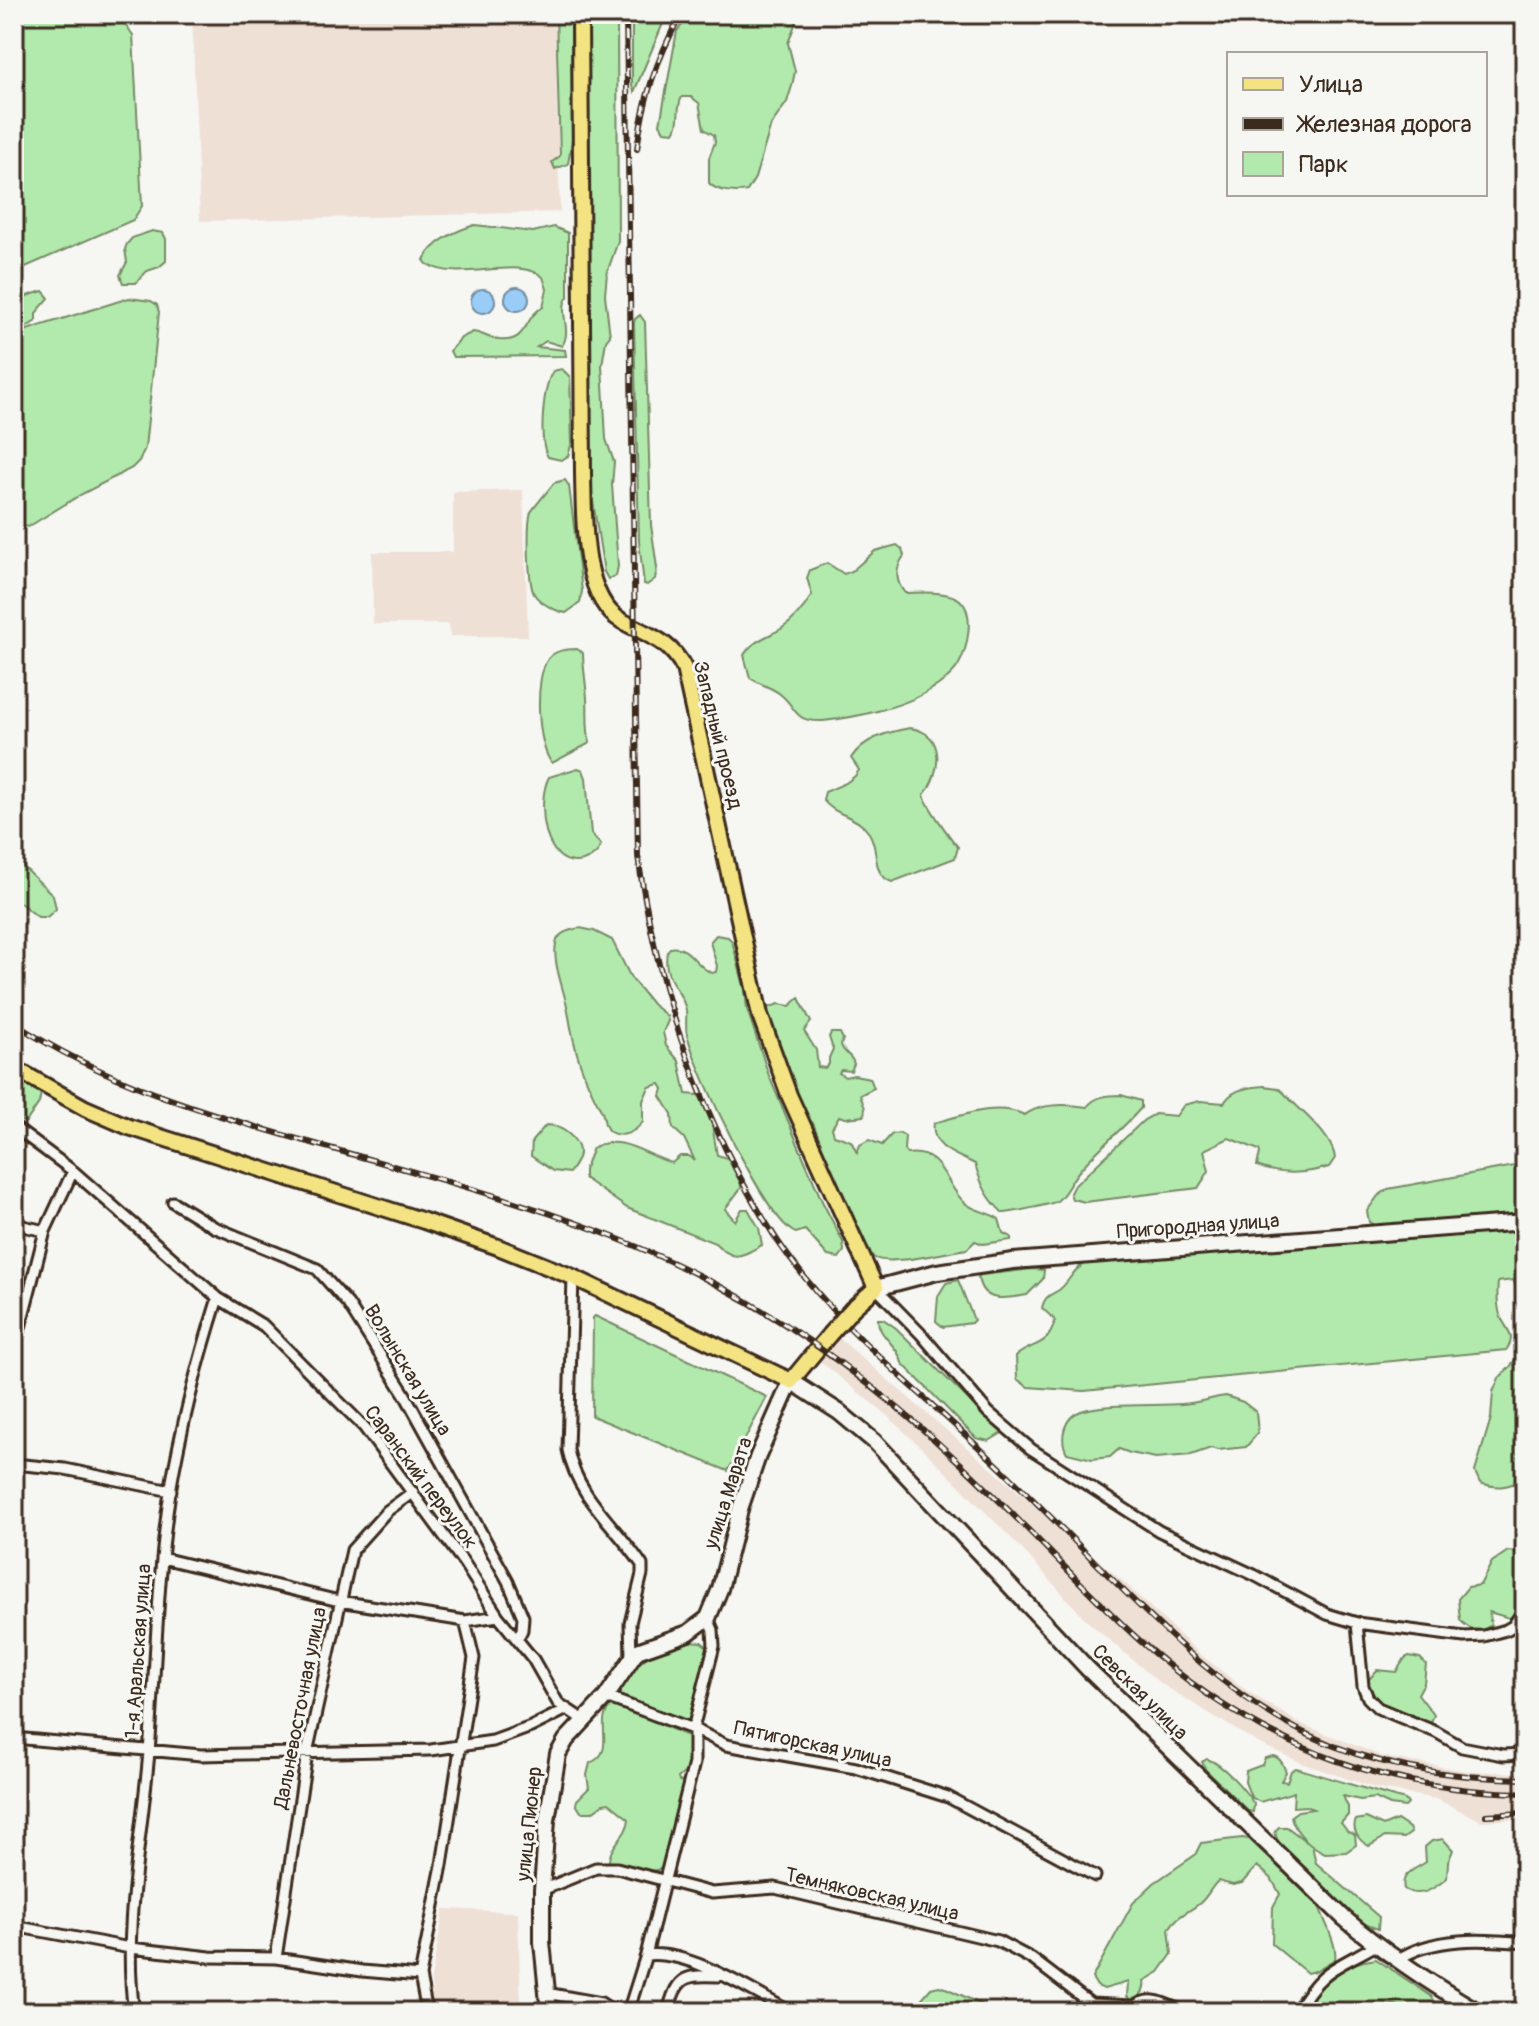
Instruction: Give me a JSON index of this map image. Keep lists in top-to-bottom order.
{
  "streets": {
    "main road": ["Западный проезд"],
    "street": [
      "Пригородная улица",
      "Волынская улица",
      "Саранский переулок",
      "улица Марата",
      "1-я Аральская улица",
      "Севская улица",
      "Дальневосточная улица",
      "Пятигорская улица",
      "улица Пионер",
      "Темняковская улица"
    ]
  },
  "crossings": [
    ["Западный проезд", "Пригородная улица"],
    ["Волынская улица", "Саранский переулок"],
    ["Саранский переулок", "1-я Аральская улица"],
    ["Саранский переулок", "Дальневосточная улица"],
    ["Саранский переулок", "улица Пионер"],
    ["улица Марата", "Севская улица"],
    ["Пятигорская улица", "улица Пионер"],
    ["улица Пионер", "Темняковская улица"]
  ],
  "legend": ["Улица", "Железная дорога", "Парк"]
}
